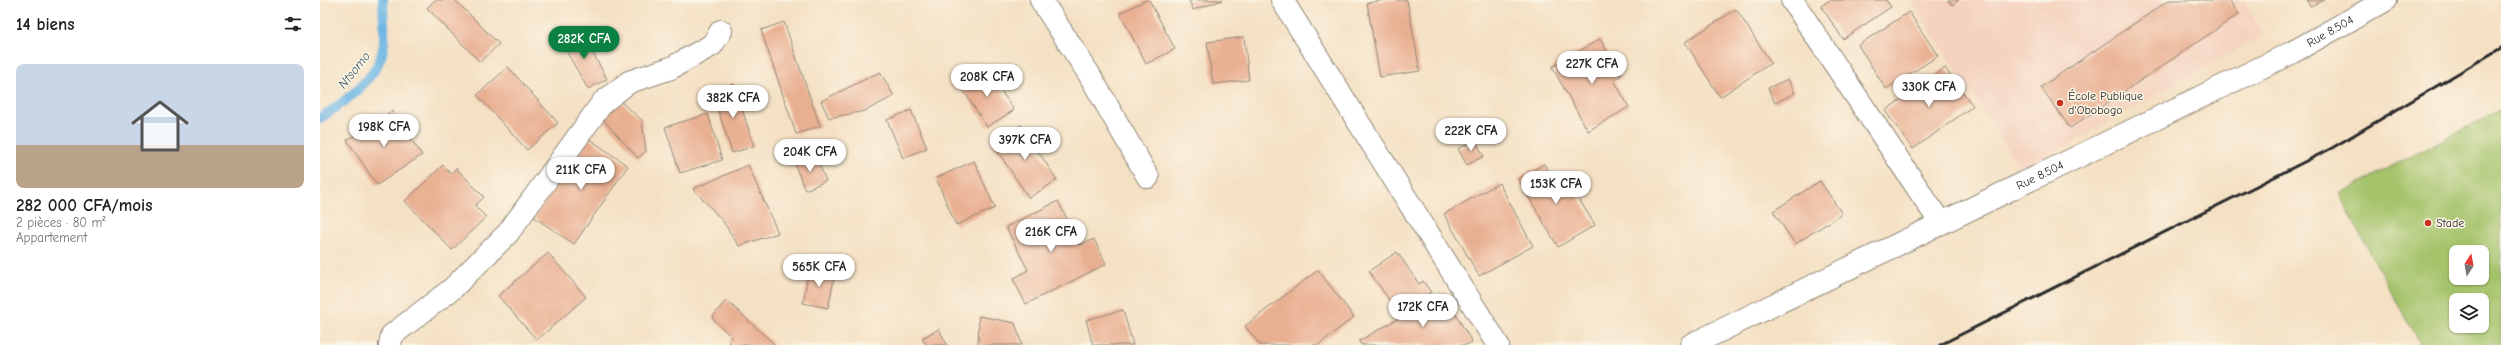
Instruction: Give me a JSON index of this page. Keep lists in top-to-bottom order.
{
  "streets": {
    "street": ["Rue 8.504"]
  },
  "water": ["Ntsomo"],
  "places": ["École Publique d'Obobogo", "Stade"],
  "north": "top",
  "page": {
    "heading": "14 biens",
    "price": [
      "282K CFA",
      "227K CFA",
      "208K CFA",
      "330K CFA",
      "382K CFA",
      "198K CFA",
      "222K CFA",
      "397K CFA",
      "204K CFA",
      "211K CFA",
      "153K CFA",
      "216K CFA",
      "565K CFA",
      "172K CFA"
    ],
    "list": [
      {
        "name": "282 000 CFA/mois",
        "note": "2 pièces · 80 m² · Appartement"
      }
    ]
  }
}
